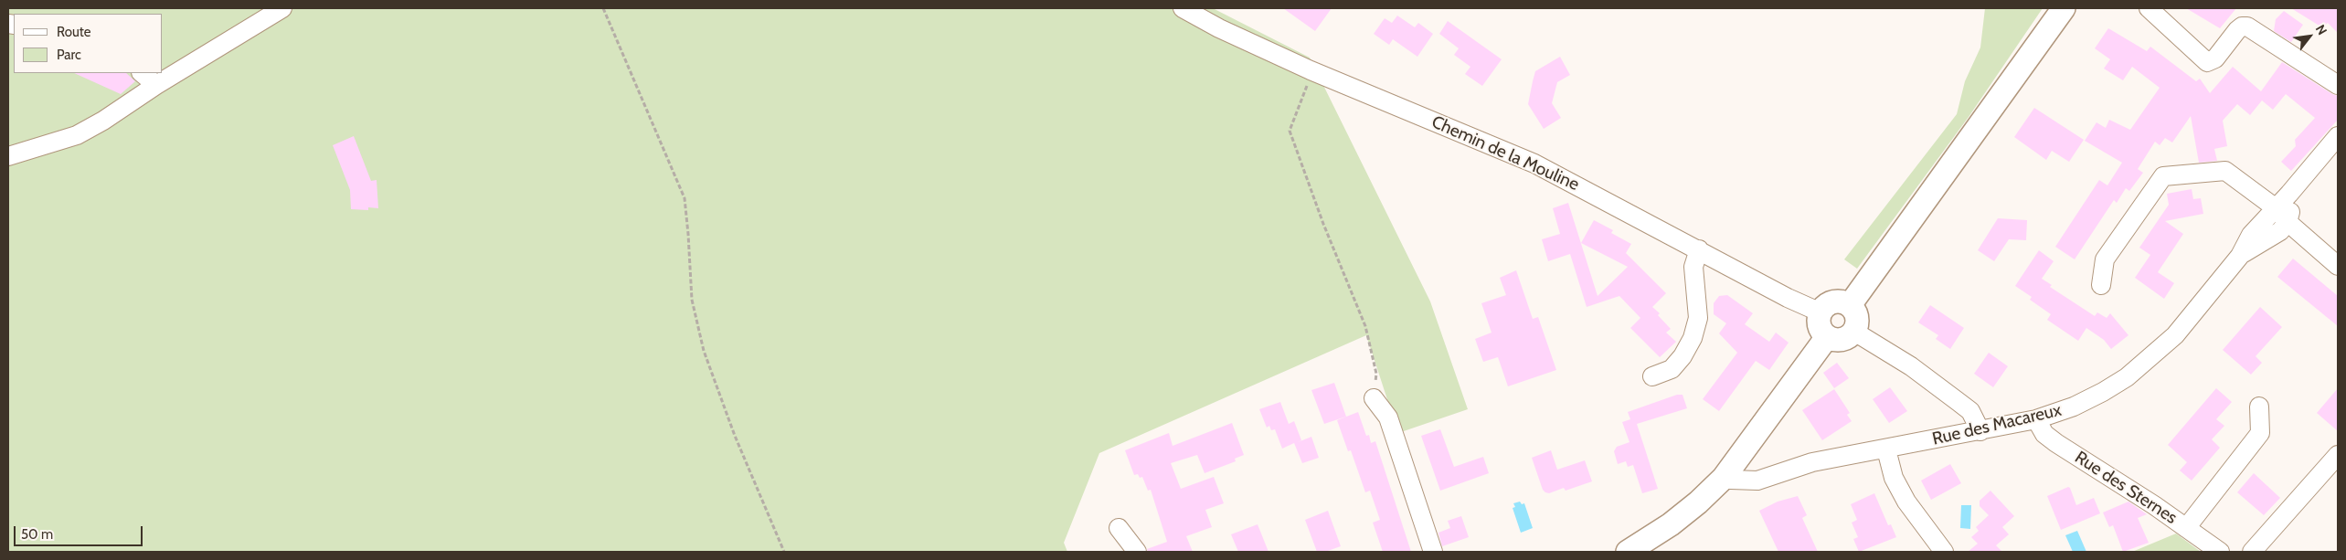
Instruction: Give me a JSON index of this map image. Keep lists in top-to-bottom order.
{
  "streets": {
    "street": ["Chemin de la Mouline", "Rue des Macareux", "Rue des Sternes"]
  },
  "crossings": [
    ["Rue des Macareux", "Rue des Sternes"]
  ],
  "legend": ["Route", "Parc"],
  "scale_bar": "50 m",
  "north": "top right"
}
